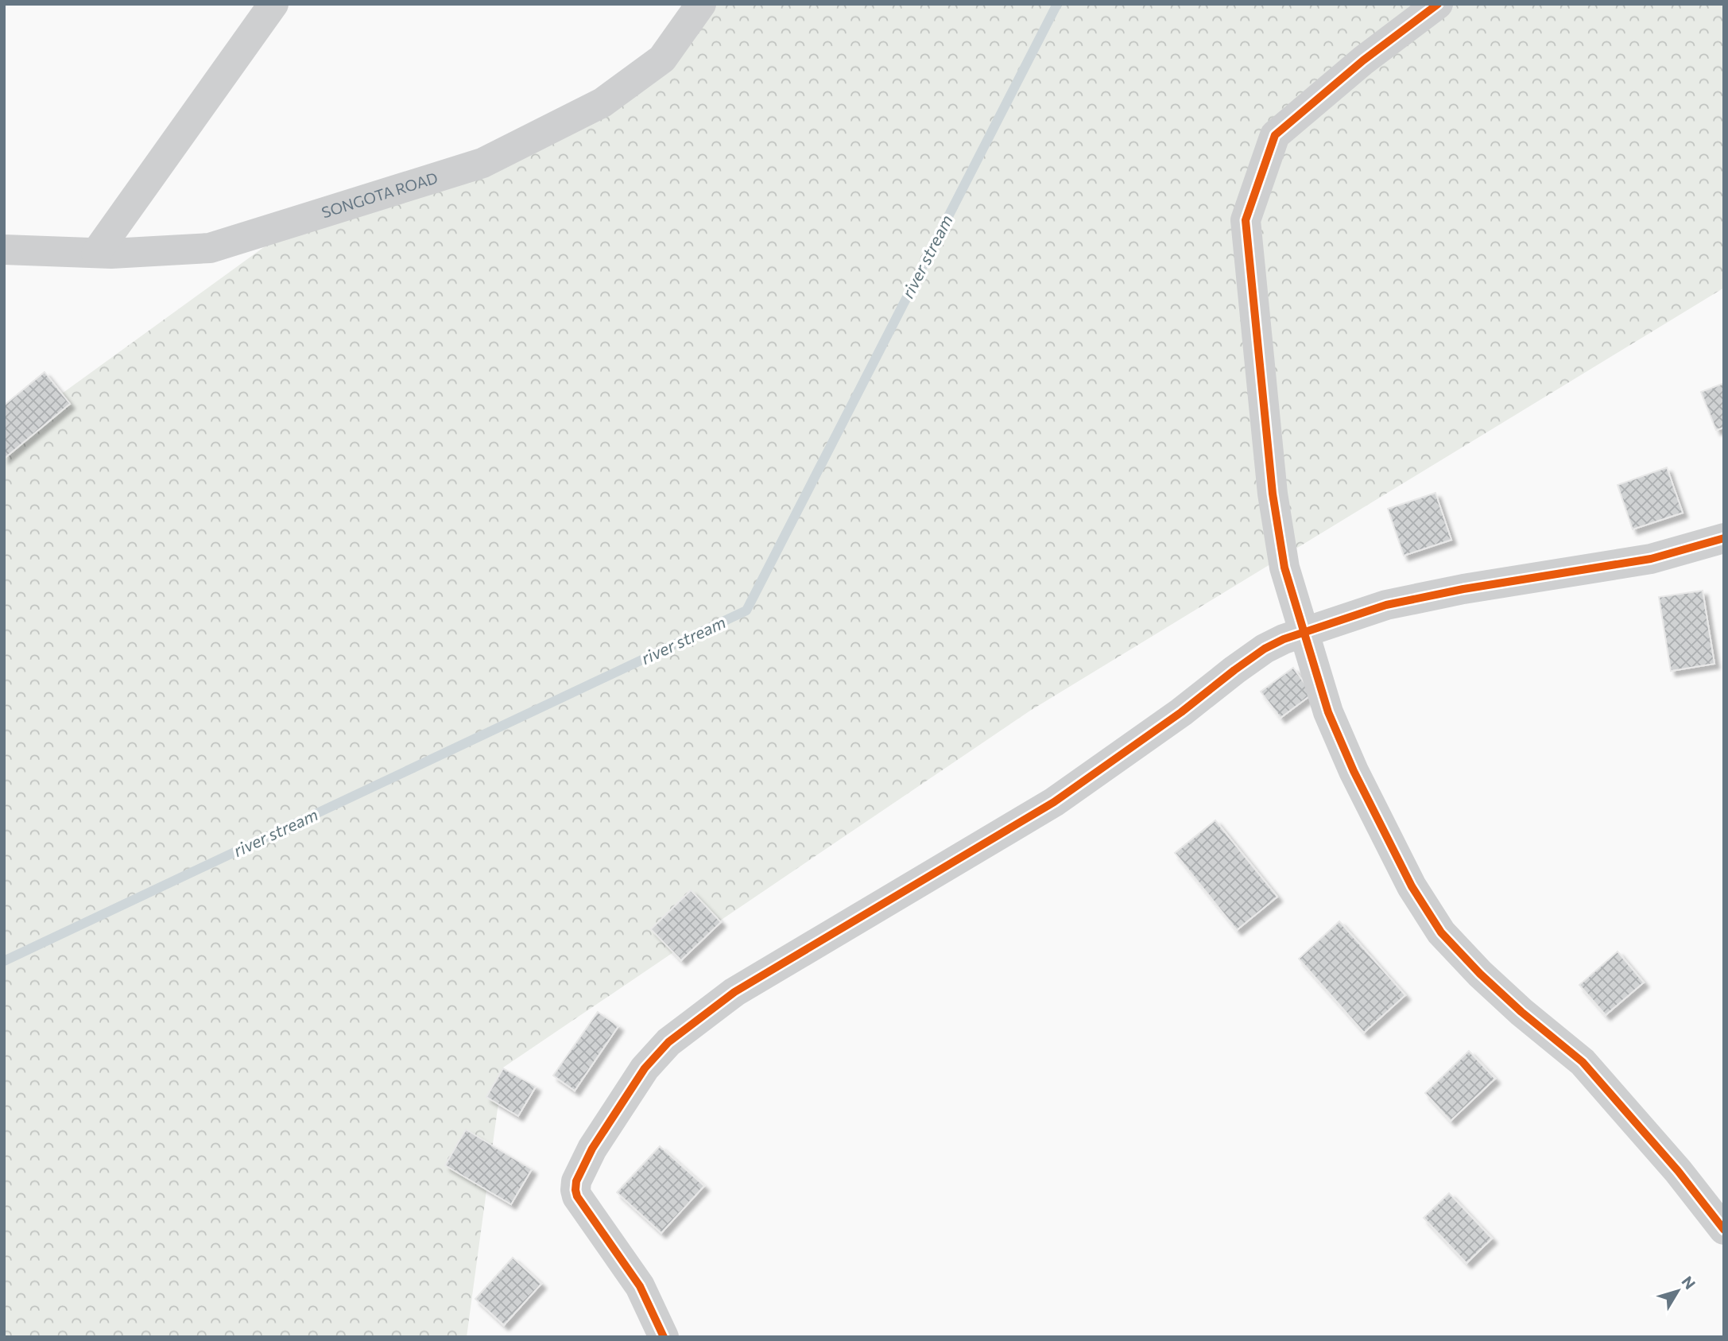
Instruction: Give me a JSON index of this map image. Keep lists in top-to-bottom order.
{
  "streets": {
    "street": ["SONGOTA ROAD"]
  },
  "water": ["river stream"],
  "north": "top right"
}
